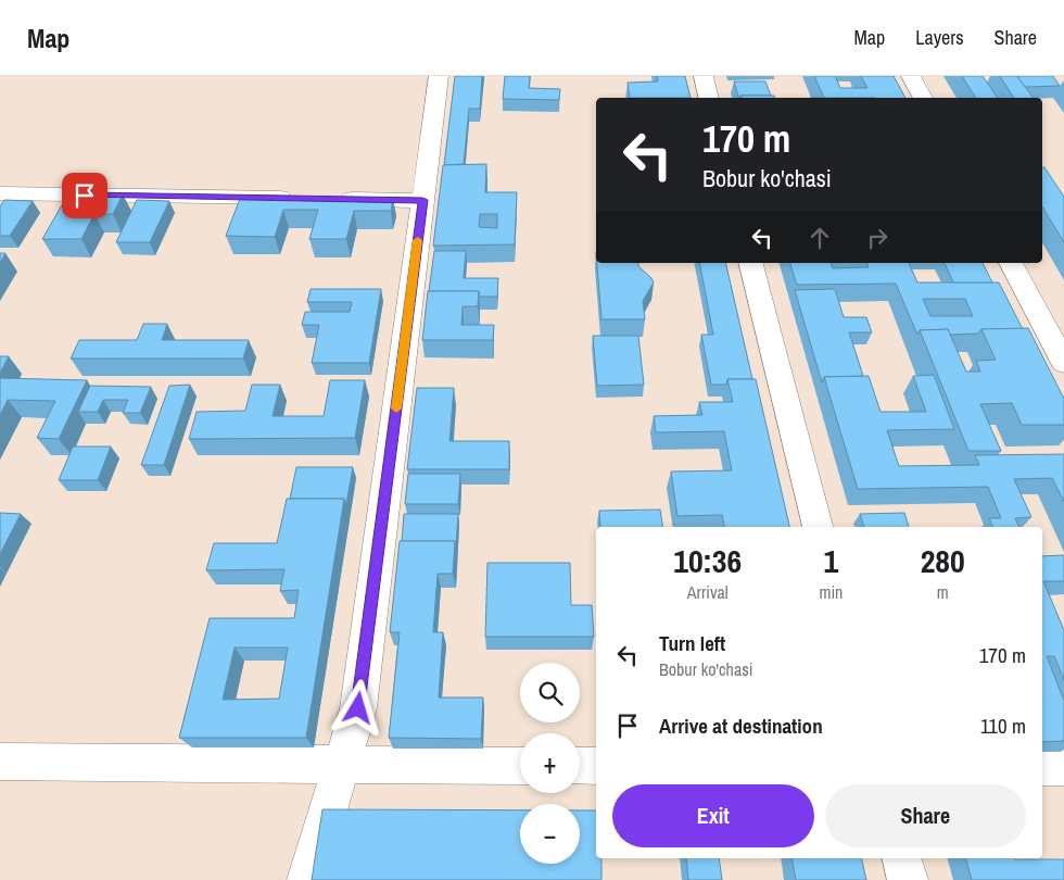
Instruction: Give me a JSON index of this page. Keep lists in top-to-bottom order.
{
  "page": {
    "header": "Map",
    "nav": ["Map", "Layers", "Share"],
    "turn": ["170 m", "Bobur ko'chasi"],
    "eta": [
      "10:36",
      "Arrival",
      "1",
      "min",
      "280",
      "m"
    ],
    "list": [
      {
        "name": "Turn left",
        "note": "Bobur ko'chasi",
        "value": "170 m"
      },
      {
        "name": "Arrive at destination",
        "value": "110 m"
      }
    ],
    "map_buttons": ["+", "−"],
    "buttons": ["Exit", "Share"]
  }
}
